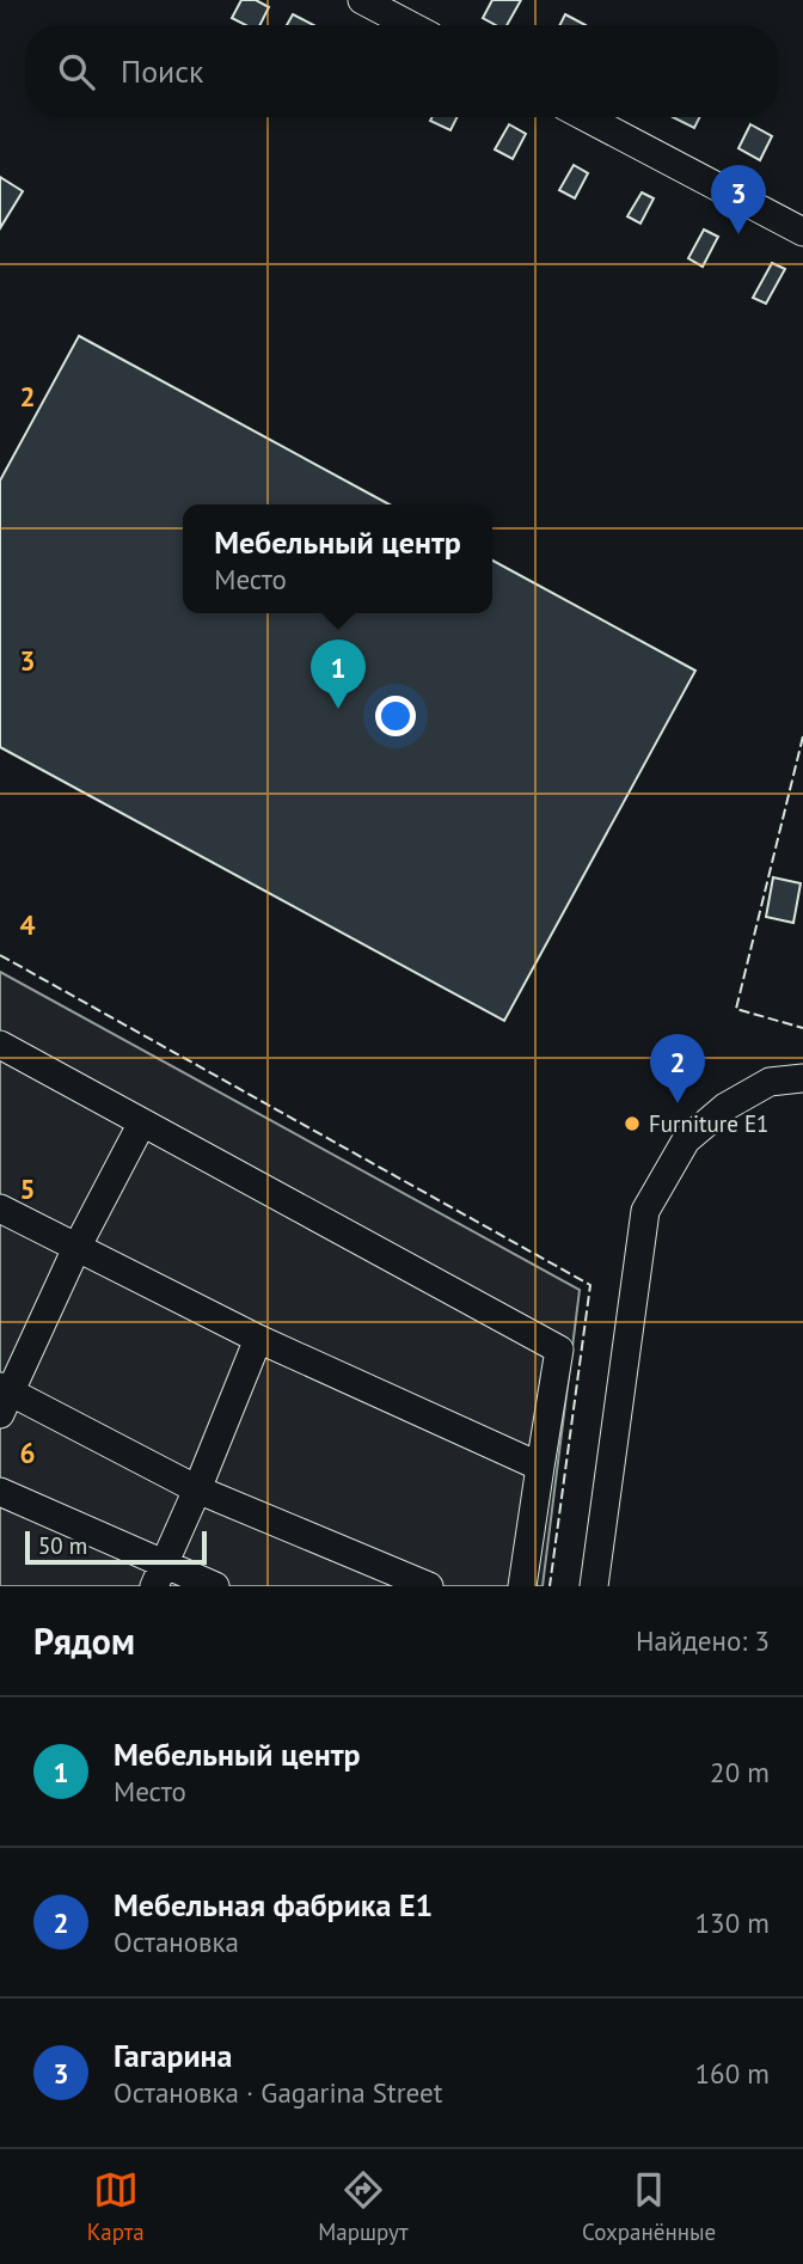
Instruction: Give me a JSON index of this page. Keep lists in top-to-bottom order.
{
  "places": ["Furniture E1"],
  "scale_bar": "50 m",
  "page": {
    "search": "Поиск",
    "pins": ["3", "1", "2"],
    "popup": ["Мебельный центр", "Место"],
    "scale": "50 m",
    "heading": ["Рядом", "Найдено: 3"],
    "list": [
      {
        "mark": "1",
        "name": "Мебельный центр",
        "note": "Место",
        "value": "20 m"
      },
      {
        "mark": "2",
        "name": "Мебельная фабрика Е1",
        "note": "Остановка",
        "value": "130 m"
      },
      {
        "mark": "3",
        "name": "Гагарина",
        "note": "Остановка · Gagarina Street",
        "value": "160 m"
      }
    ],
    "nav": ["Карта", "Маршрут", "Сохранённые"]
  },
  "grid": {
    "rows": [
      "2",
      "3",
      "4",
      "5",
      "6"
    ]
  }
}
